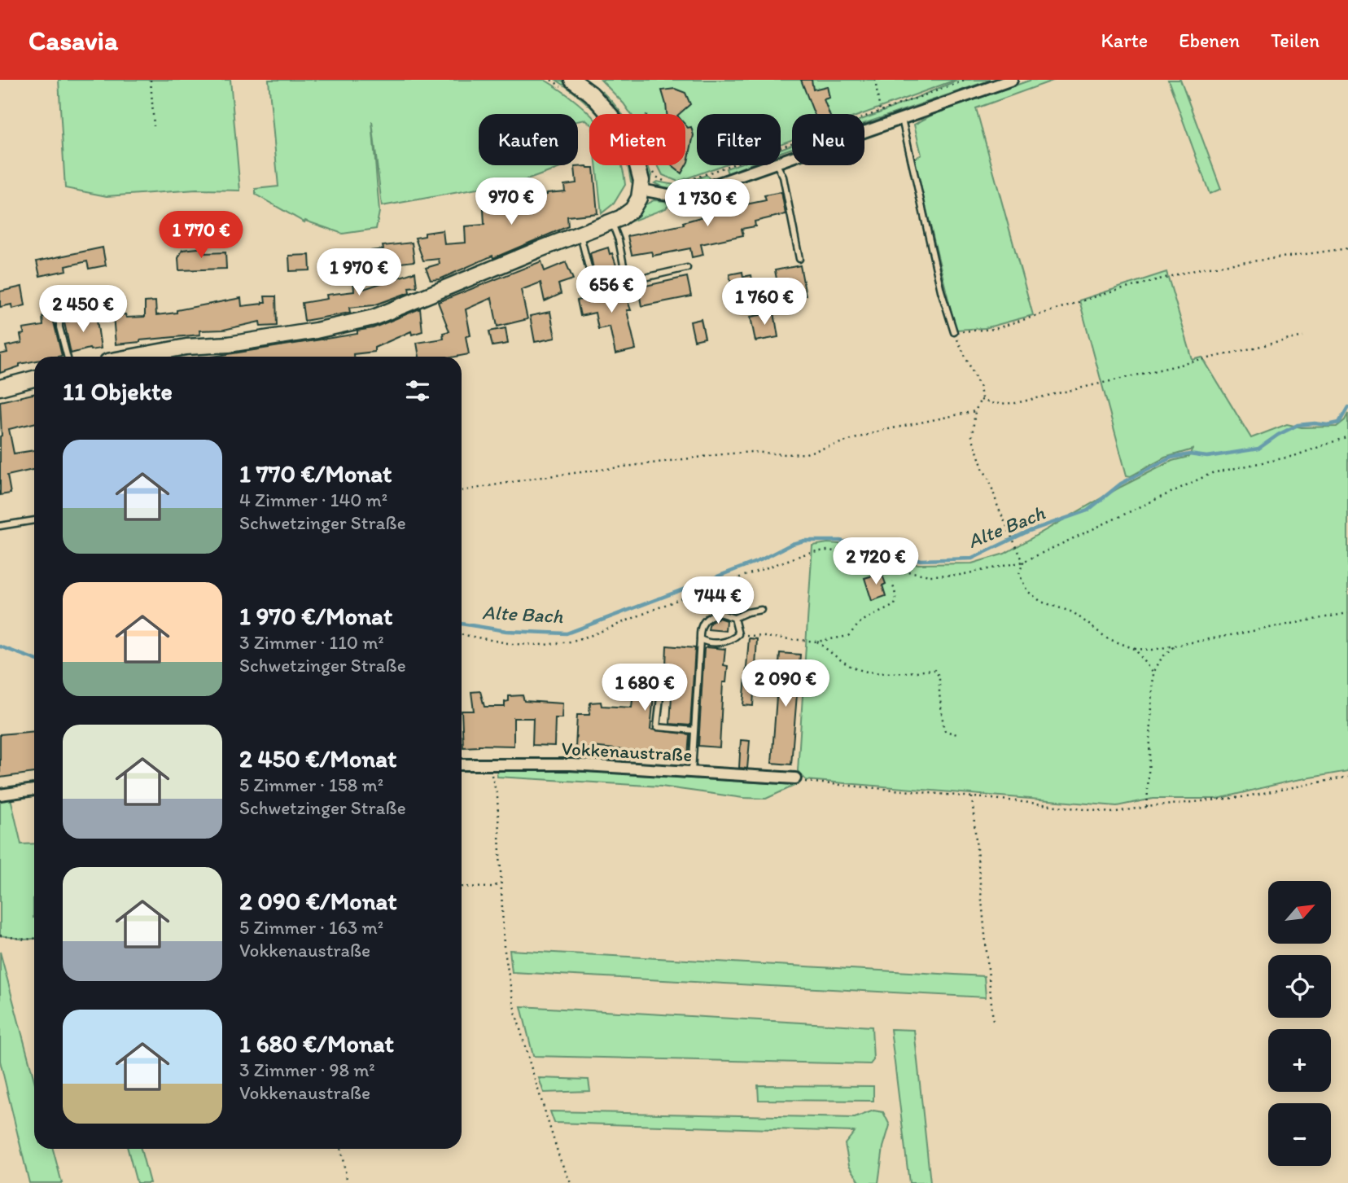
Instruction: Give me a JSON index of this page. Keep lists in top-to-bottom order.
{
  "streets": {
    "street": ["Vokkenaustraße"]
  },
  "water": ["Alte Bach"],
  "north": "top right",
  "page": {
    "header": "Casavia",
    "nav": ["Karte", "Ebenen", "Teilen"],
    "chip": [
      "Kaufen",
      "Mieten",
      "Filter",
      "Neu"
    ],
    "price": [
      "970 €",
      "1 730 €",
      "1 770 €",
      "1 970 €",
      "656 €",
      "1 760 €",
      "2 450 €",
      "2 720 €",
      "744 €",
      "2 090 €",
      "1 680 €"
    ],
    "heading": "11 Objekte",
    "list": [
      {
        "name": "1 770 €/Monat",
        "note": "4 Zimmer · 140 m² · Schwetzinger Straße"
      },
      {
        "name": "1 970 €/Monat",
        "note": "3 Zimmer · 110 m² · Schwetzinger Straße"
      },
      {
        "name": "2 450 €/Monat",
        "note": "5 Zimmer · 158 m² · Schwetzinger Straße"
      },
      {
        "name": "2 090 €/Monat",
        "note": "5 Zimmer · 163 m² · Vokkenaustraße"
      },
      {
        "name": "1 680 €/Monat",
        "note": "3 Zimmer · 98 m² · Vokkenaustraße"
      }
    ],
    "map_buttons": ["+", "−"]
  }
}
